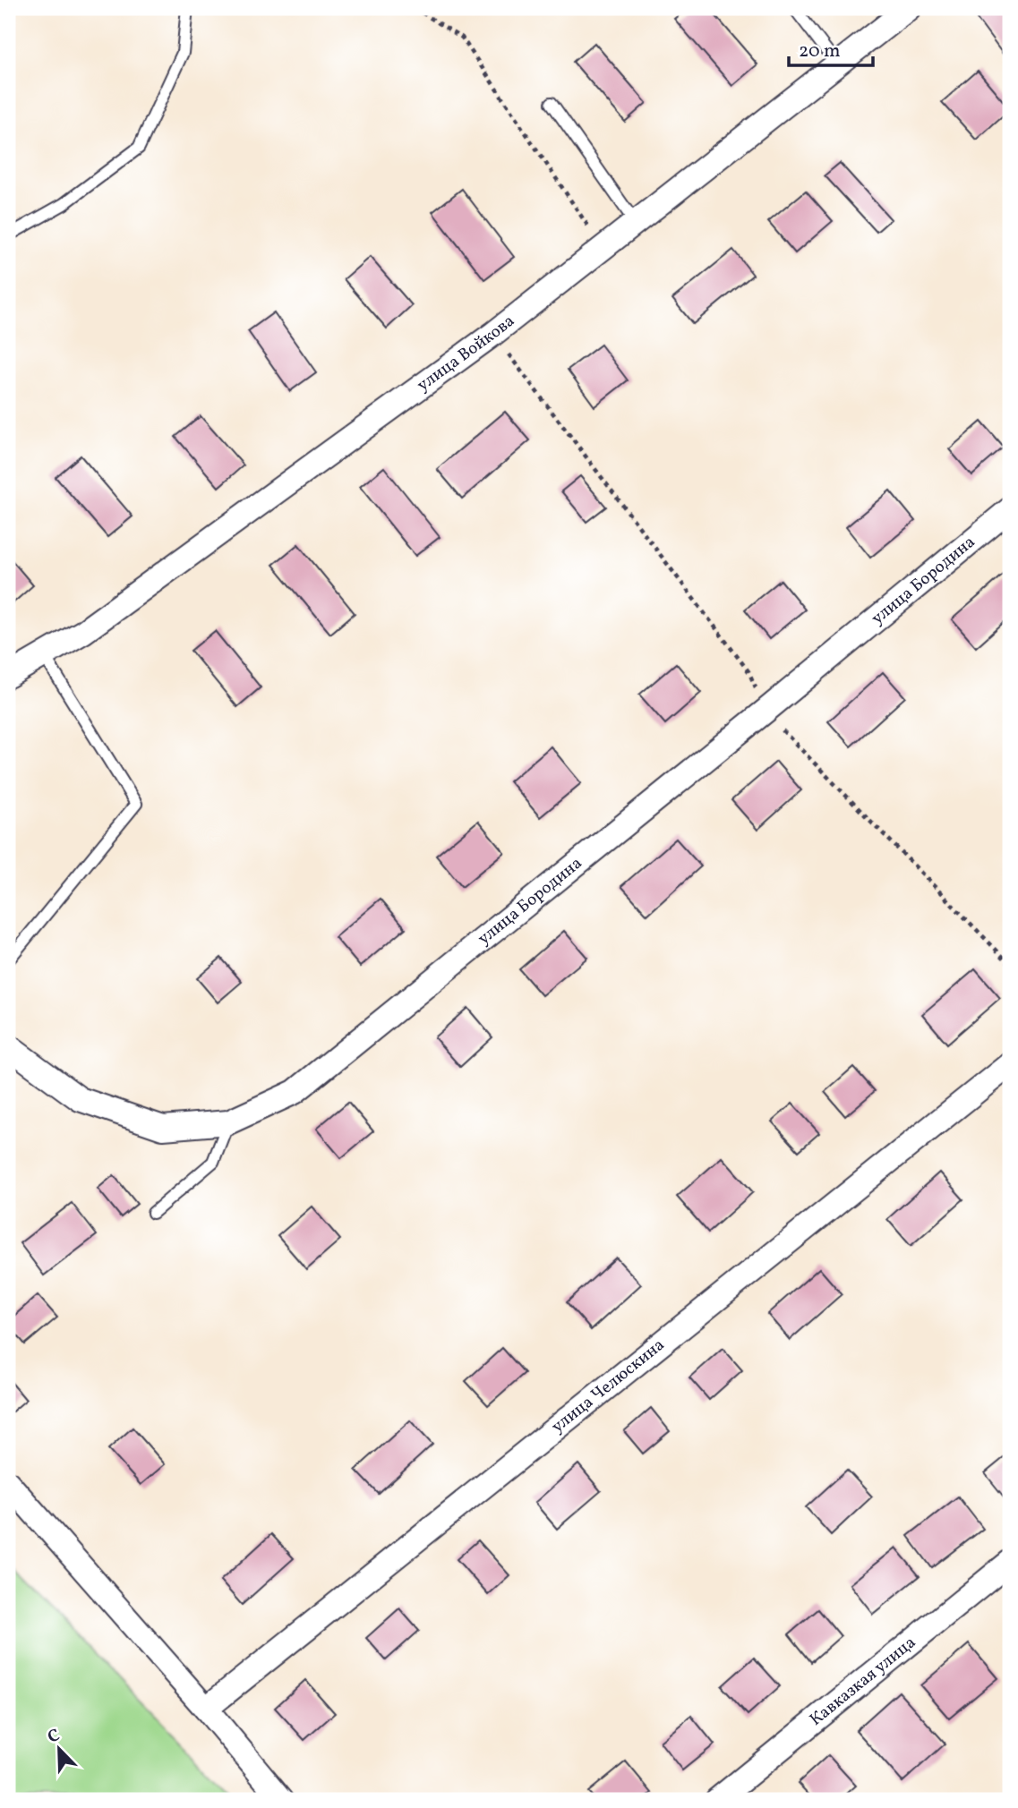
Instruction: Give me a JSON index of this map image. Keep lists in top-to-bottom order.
{
  "streets": {
    "street": [
      "улица Войкова",
      "улица Бородина",
      "улица Челюскина",
      "Кавказкая улица"
    ]
  },
  "scale_bar": "20 m",
  "north": "top left"
}
